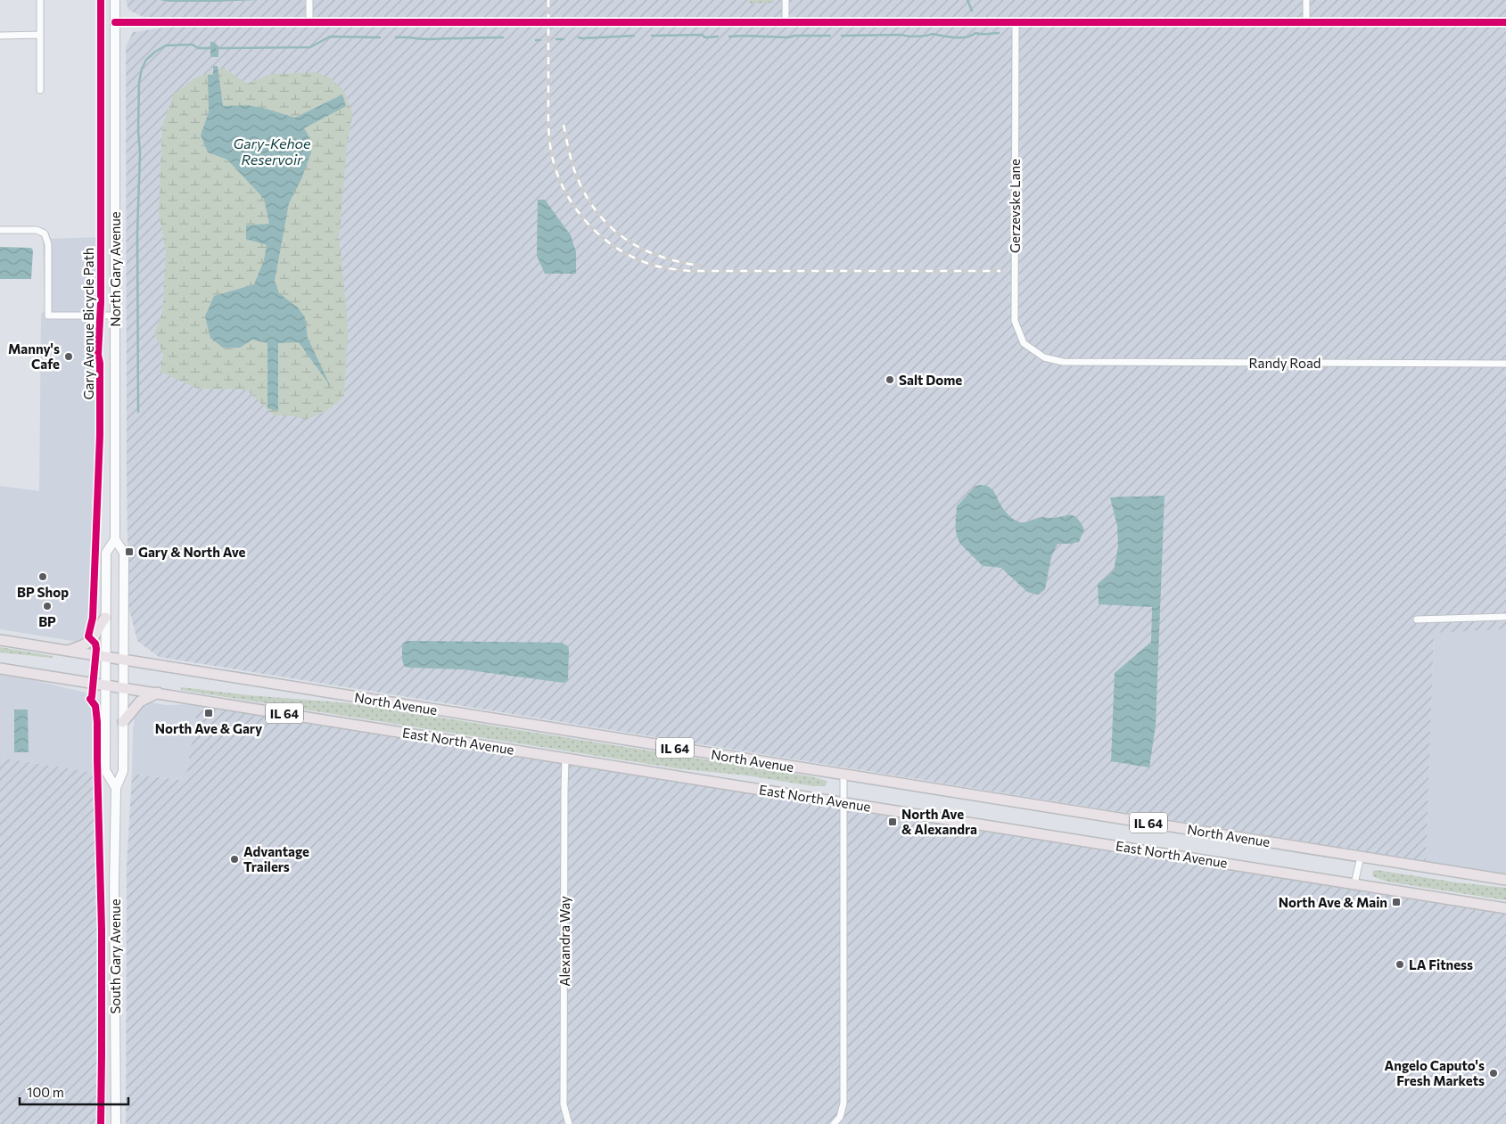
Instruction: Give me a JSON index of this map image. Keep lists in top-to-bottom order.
{
  "streets": {
    "main road": ["North Avenue", "IL 64", "East North Avenue"],
    "street": [
      "Gerzevske Lane",
      "North Gary Avenue",
      "Randy Road",
      "Alexandra Way",
      "South Gary Avenue"
    ],
    "cycle path": ["Gary Avenue Bicycle Path"]
  },
  "crossings": [
    ["Gerzevske Lane", "Randy Road"],
    ["North Gary Avenue", "North Avenue"],
    ["North Gary Avenue", "IL 64"],
    ["North Gary Avenue", "East North Avenue"],
    ["North Gary Avenue", "South Gary Avenue"],
    ["IL 64", "East North Avenue"],
    ["IL 64", "South Gary Avenue"],
    ["East North Avenue", "Alexandra Way"],
    ["East North Avenue", "South Gary Avenue"]
  ],
  "water": ["Gary-Kehoe Reservoir"],
  "places": {
    "other": [
      "Manny's Cafe",
      "Salt Dome",
      "BP Shop",
      "BP",
      "Advantage Trailers",
      "LA Fitness",
      "Angelo Caputo's Fresh Markets"
    ],
    "transit": [
      "Gary & North Ave",
      "North Ave & Gary",
      "North Ave & Alexandra",
      "North Ave & Main"
    ]
  },
  "scale_bar": "100 m"
}
